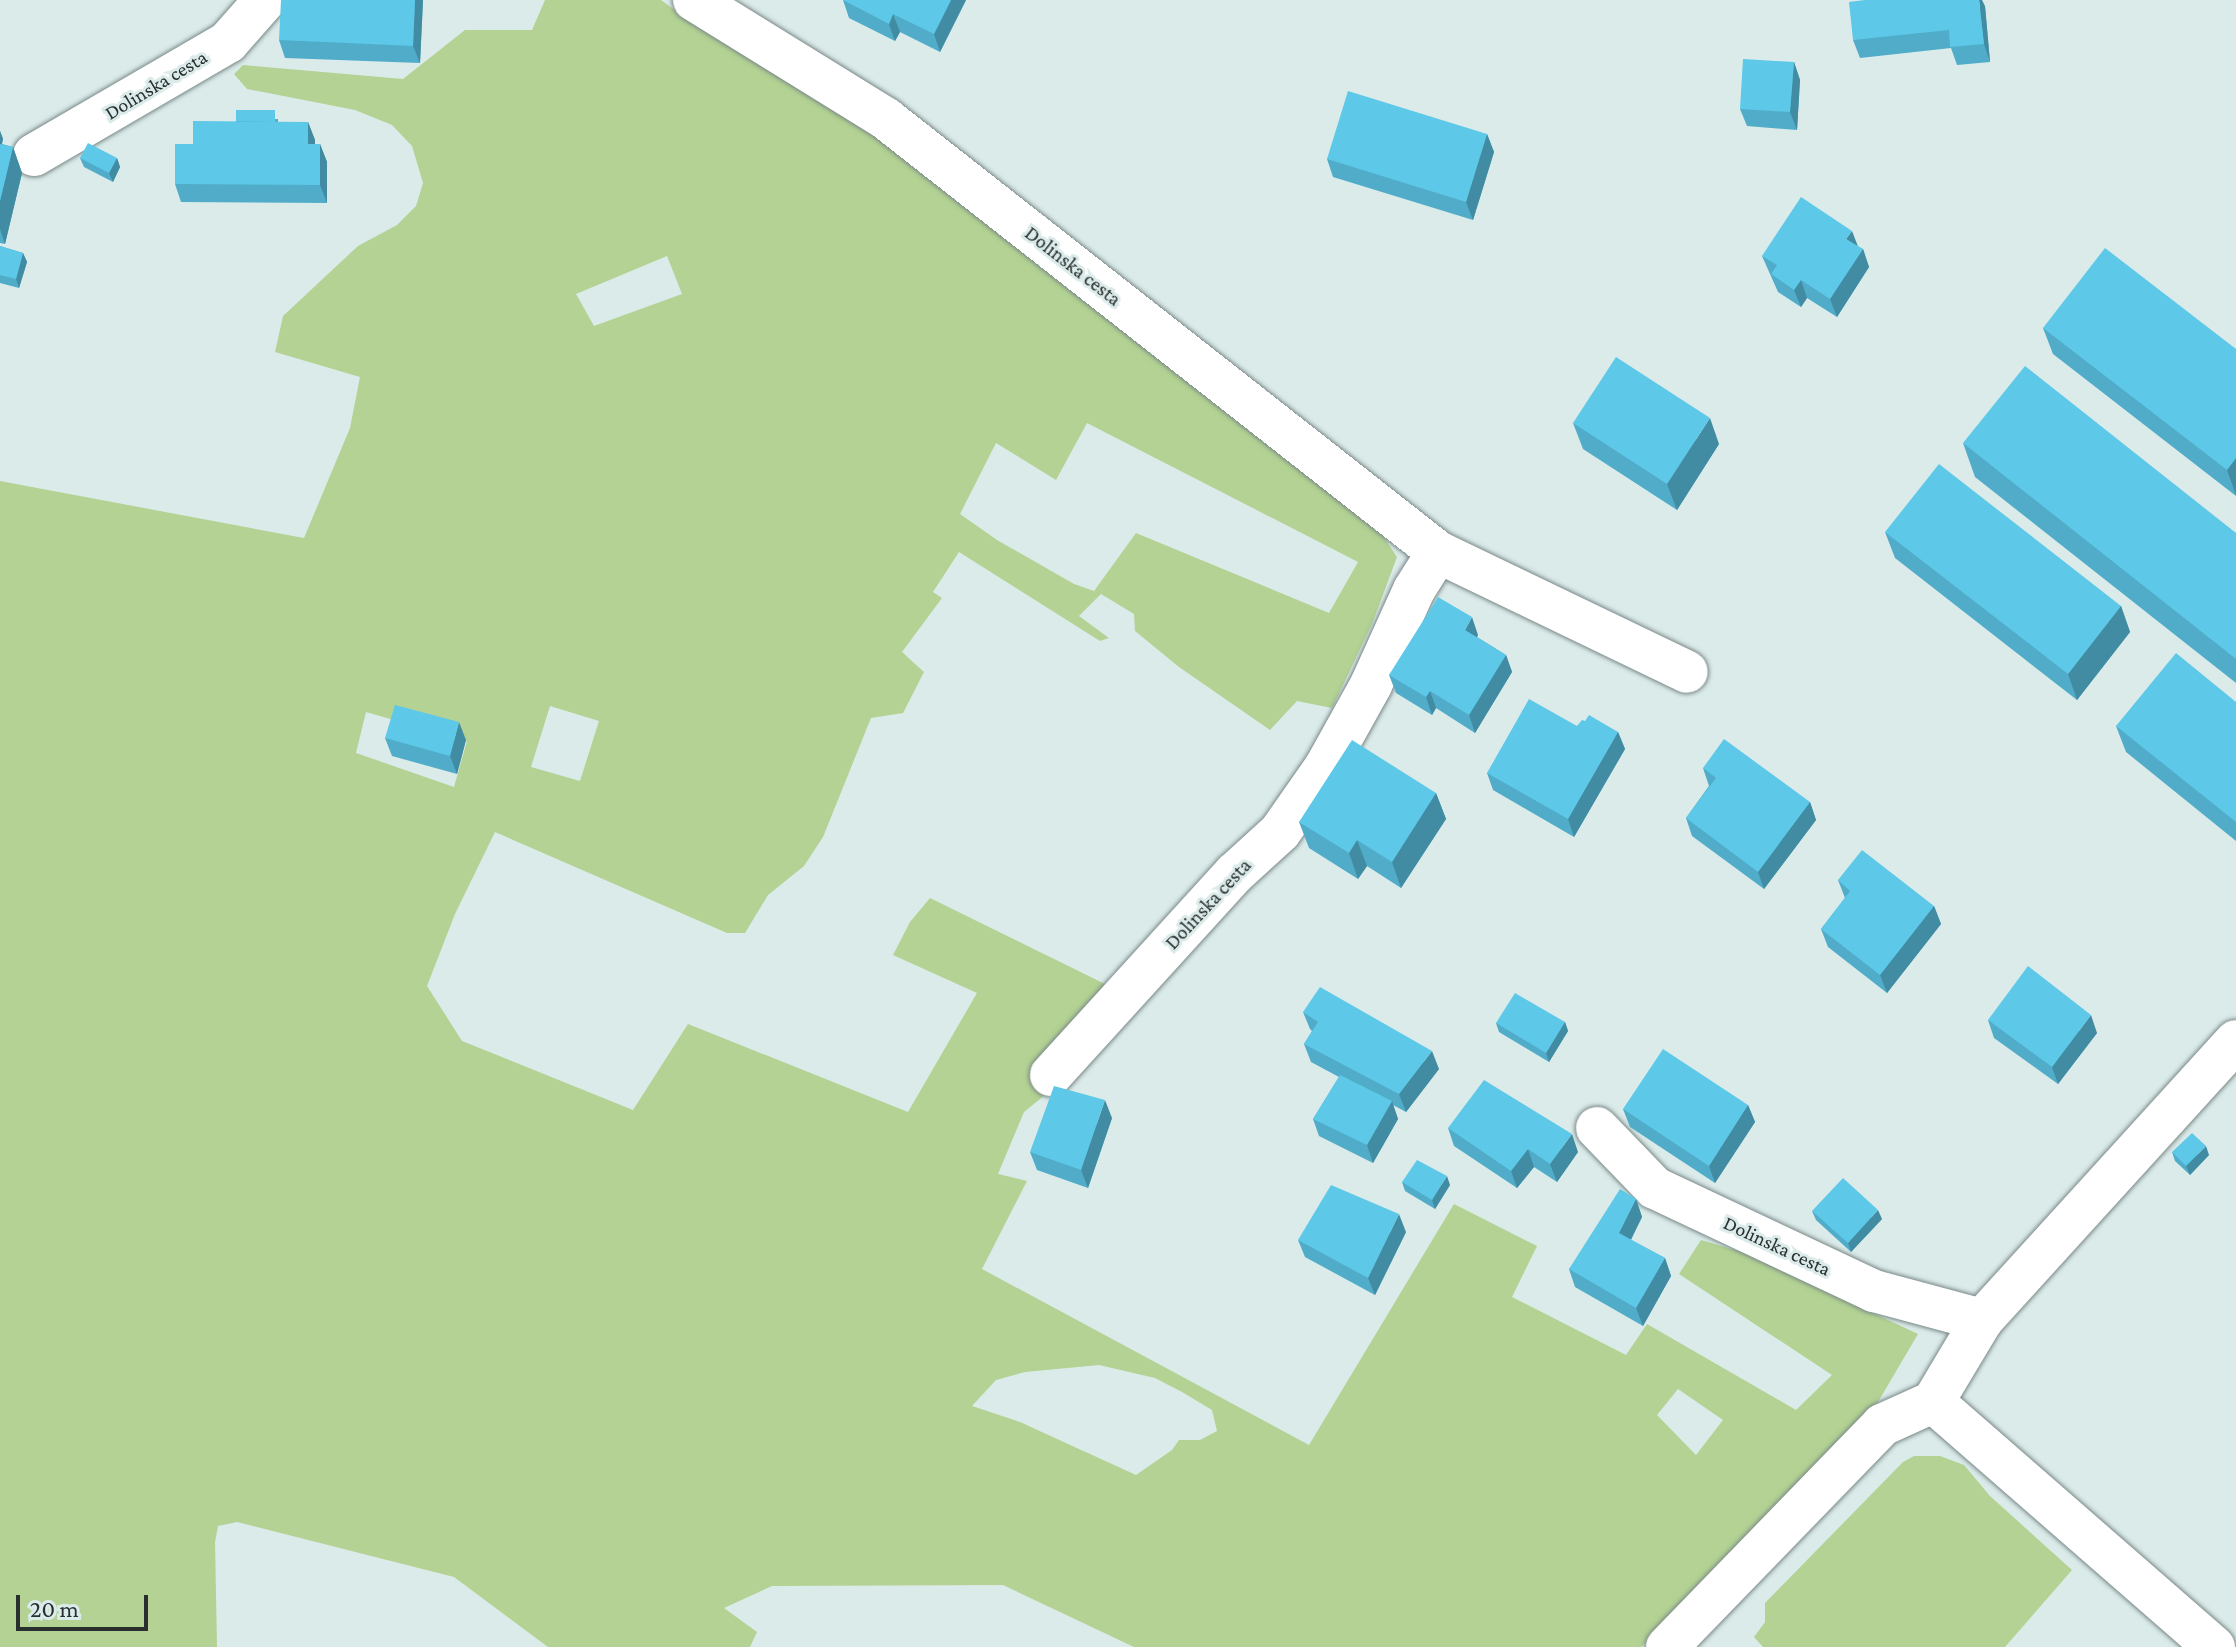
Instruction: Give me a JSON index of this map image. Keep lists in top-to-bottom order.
{
  "streets": {
    "street": ["Dolinska cesta"]
  },
  "scale_bar": "20 m"
}
